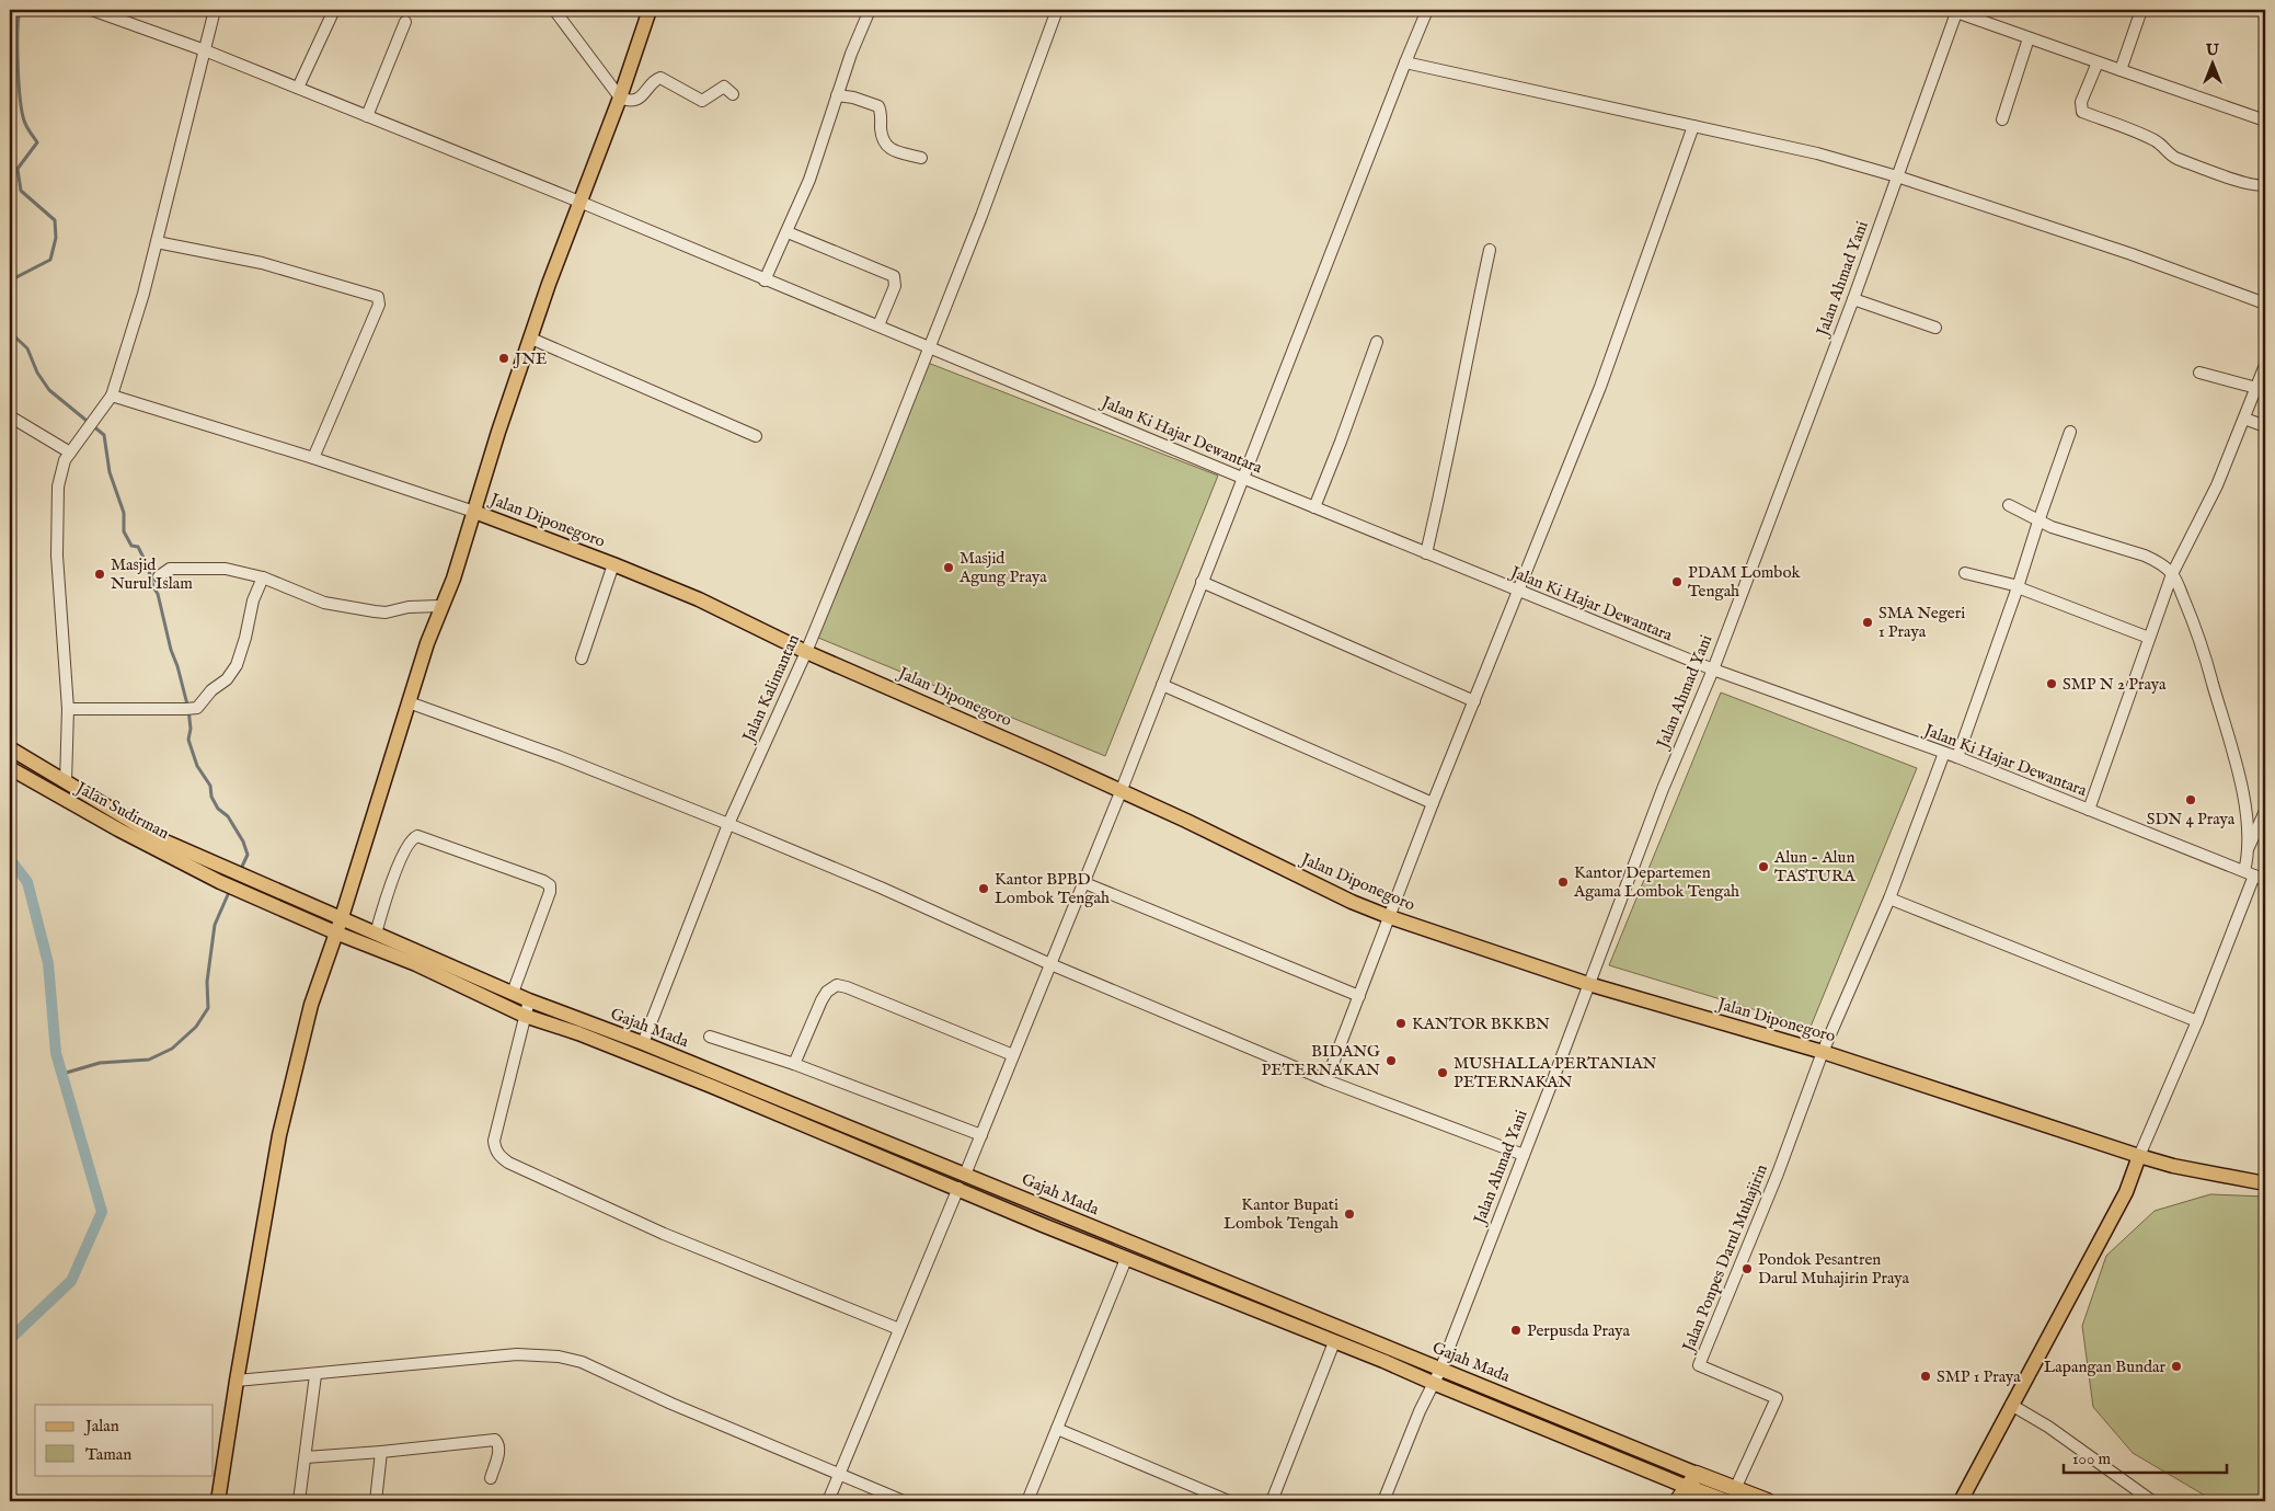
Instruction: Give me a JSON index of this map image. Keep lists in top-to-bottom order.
{
  "streets": {
    "highway": ["Gajah Mada"],
    "main road": ["Jalan Diponegoro", "Jalan Sudirman"],
    "street": [
      "Jalan Ahmad Yani",
      "Jalan Ki Hajar Dewantara",
      "Jalan Kalimantan",
      "Jalan Ponpes Darul Muhajirin"
    ]
  },
  "crossings": [
    ["Jalan Ahmad Yani", "Jalan Ki Hajar Dewantara"],
    ["Jalan Ahmad Yani", "Jalan Diponegoro"],
    ["Jalan Ahmad Yani", "Gajah Mada"],
    ["Jalan Ki Hajar Dewantara", "Jalan Kalimantan"],
    ["Jalan Diponegoro", "Jalan Kalimantan"],
    ["Jalan Diponegoro", "Jalan Ponpes Darul Muhajirin"],
    ["Jalan Kalimantan", "Gajah Mada"],
    ["Jalan Sudirman", "Gajah Mada"],
    ["Gajah Mada", "Jalan Ponpes Darul Muhajirin"]
  ],
  "places": [
    "JNE",
    "Masjid Agung Praya",
    "Masjid Nurul Islam",
    "PDAM Lombok Tengah",
    "SMA Negeri 1 Praya",
    "SMP N 2 Praya",
    "SDN 4 Praya",
    "Alun - Alun TASTURA",
    "Kantor Departemen Agama Lombok Tengah",
    "Kantor BPBD Lombok Tengah",
    "KANTOR BKKBN",
    "BIDANG PETERNAKAN",
    "MUSHALLA PERTANIAN PETERNAKAN",
    "Kantor Bupati Lombok Tengah",
    "Pondok Pesantren Darul Muhajirin Praya",
    "Perpusda Praya",
    "Lapangan Bundar",
    "SMP 1 Praya"
  ],
  "legend": ["Jalan", "Taman"],
  "scale_bar": "100 m",
  "north": "top"
}
